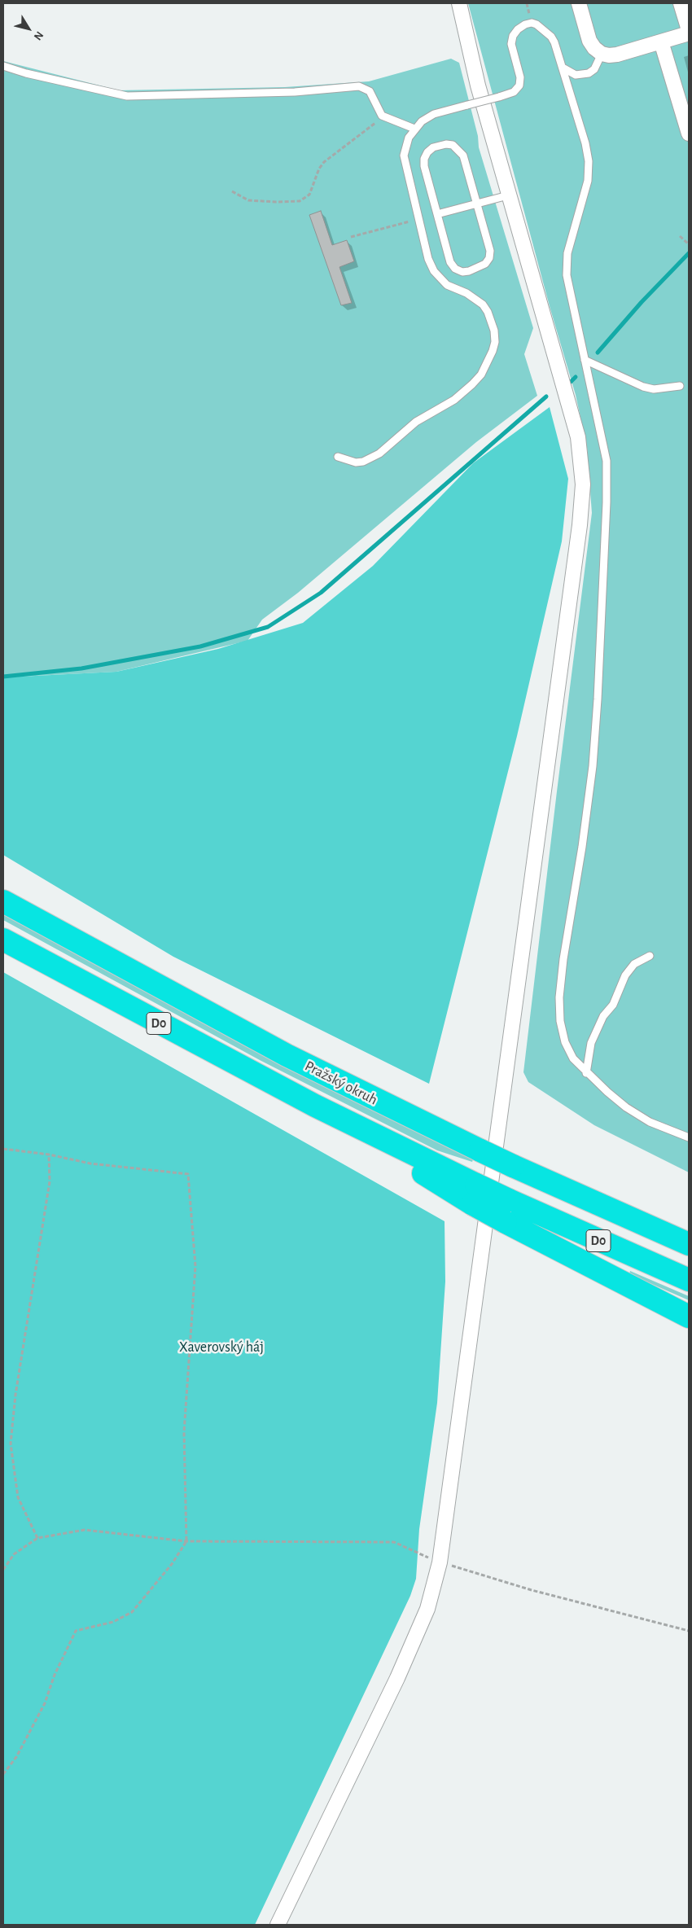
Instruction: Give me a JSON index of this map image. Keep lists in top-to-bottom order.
{
  "streets": {
    "highway": ["D0", "Pražský okruh"]
  },
  "parks": ["Xaverovský háj"],
  "north": "bottom right"
}
